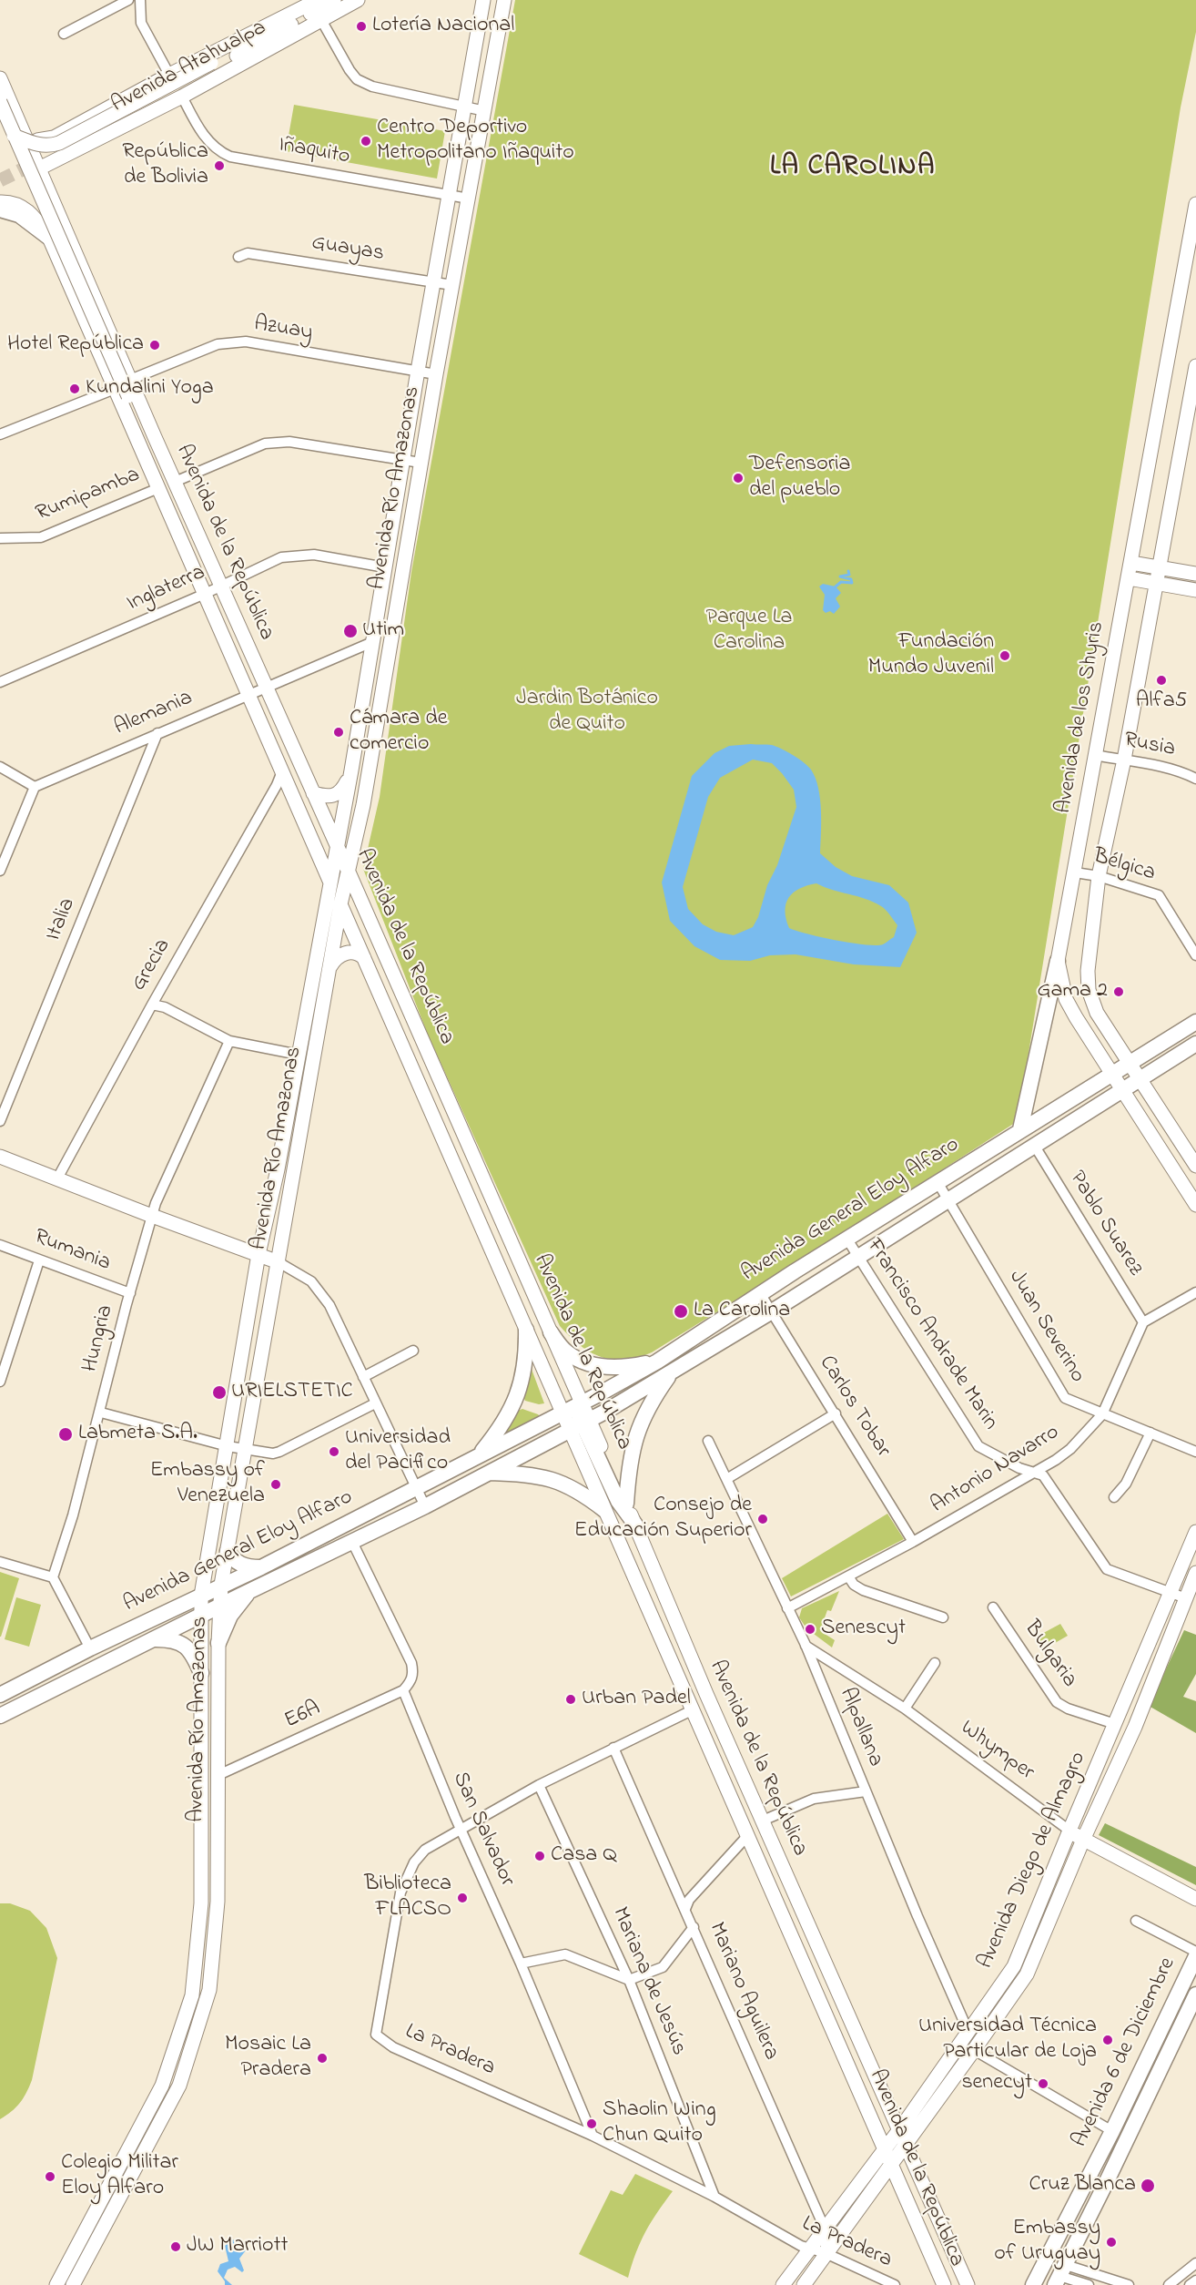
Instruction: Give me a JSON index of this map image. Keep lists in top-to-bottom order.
{
  "streets": {
    "main road": [
      "Avenida Atahualpa",
      "Avenida Río Amazonas",
      "Avenida de la República",
      "Avenida de los Shyris",
      "Avenida General Eloy Alfaro",
      "Whymper",
      "Avenida Diego de Almagro",
      "Avenida 6 de Diciembre"
    ],
    "street": [
      "Iñaquito",
      "Guayas",
      "Azuay",
      "Rumipamba",
      "Inglaterra",
      "Alemania",
      "Rusia",
      "Bélgica",
      "Italia",
      "Grecia",
      "Pablo Suarez",
      "Rumania",
      "Juan Severino",
      "Francisco Andrade Marin",
      "Hungria",
      "Carlos Tobar",
      "Antonio Navarro",
      "Bulgaria",
      "E6A",
      "Alpallana",
      "San Salvador",
      "Mariana de Jesús",
      "Mariano Aguilera",
      "La Pradera"
    ]
  },
  "crossings": [
    ["Avenida Atahualpa", "Iñaquito"],
    ["Avenida Atahualpa", "Avenida de la República"],
    ["Iñaquito", "Avenida Río Amazonas"],
    ["Guayas", "Avenida Río Amazonas"],
    ["Azuay", "Avenida Río Amazonas"],
    ["Azuay", "Avenida de la República"],
    ["Avenida Río Amazonas", "Rumipamba"],
    ["Avenida Río Amazonas", "Avenida de la República"],
    ["Avenida Río Amazonas", "Inglaterra"],
    ["Avenida Río Amazonas", "Alemania"],
    ["Avenida Río Amazonas", "Avenida General Eloy Alfaro"],
    ["Avenida Río Amazonas", "E6A"],
    ["Rumipamba", "Avenida de la República"],
    ["Avenida de la República", "Inglaterra"],
    ["Avenida de la República", "Alemania"],
    ["Avenida de la República", "Grecia"],
    ["Avenida de la República", "Avenida General Eloy Alfaro"],
    ["Avenida de la República", "Avenida Diego de Almagro"],
    ["Avenida de la República", "La Pradera"],
    ["Alemania", "Italia"],
    ["Avenida de los Shyris", "Rusia"],
    ["Avenida de los Shyris", "Bélgica"],
    ["Avenida de los Shyris", "Avenida General Eloy Alfaro"],
    ["Avenida General Eloy Alfaro", "Pablo Suarez"],
    ["Avenida General Eloy Alfaro", "Juan Severino"],
    ["Avenida General Eloy Alfaro", "Francisco Andrade Marin"],
    ["Avenida General Eloy Alfaro", "Carlos Tobar"],
    ["Pablo Suarez", "Antonio Navarro"],
    ["Rumania", "Hungria"],
    ["Juan Severino", "Antonio Navarro"],
    ["Francisco Andrade Marin", "Antonio Navarro"],
    ["Francisco Andrade Marin", "Avenida Diego de Almagro"],
    ["Carlos Tobar", "Antonio Navarro"],
    ["Antonio Navarro", "Alpallana"],
    ["Bulgaria", "Avenida Diego de Almagro"],
    ["E6A", "San Salvador"],
    ["Alpallana", "Whymper"],
    ["Alpallana", "Avenida Diego de Almagro"],
    ["Whymper", "Avenida Diego de Almagro"],
    ["San Salvador", "La Pradera"],
    ["Avenida Diego de Almagro", "Mariano Aguilera"],
    ["Avenida Diego de Almagro", "La Pradera"],
    ["Mariana de Jesús", "La Pradera"],
    ["Mariano Aguilera", "La Pradera"]
  ],
  "districts": ["LA CAROLINA"],
  "parks": ["Parque La Carolina", "Jardin Botánico de Quito"],
  "places": [
    "Lotería Nacional",
    "Centro Deportivo Metropolitano Iñaquito",
    "República de Bolivia",
    "Hotel República",
    "Kundalini Yoga",
    "Defensoria del pueblo",
    "Utim",
    "Fundación Mundo Juvenil",
    "Alfa5",
    "Cámara de comercio",
    "Gama 2",
    "La Carolina",
    "URIELSTETIC",
    "Labmeta S.A.",
    "Universidad del Pacifico",
    "Embassy of Venezuela",
    "Consejo de Educación Superior",
    "Senescyt",
    "Urban Padel",
    "Casa Q",
    "Biblioteca FLACSO",
    "Universidad Técnica Particular de Loja",
    "Mosaic La Pradera",
    "senecyt",
    "Shaolin Wing Chun Quito",
    "Colegio Militar Eloy Alfaro",
    "Cruz Blanca",
    "Embassy of Uruguay",
    "JW Marriott"
  ]
}
